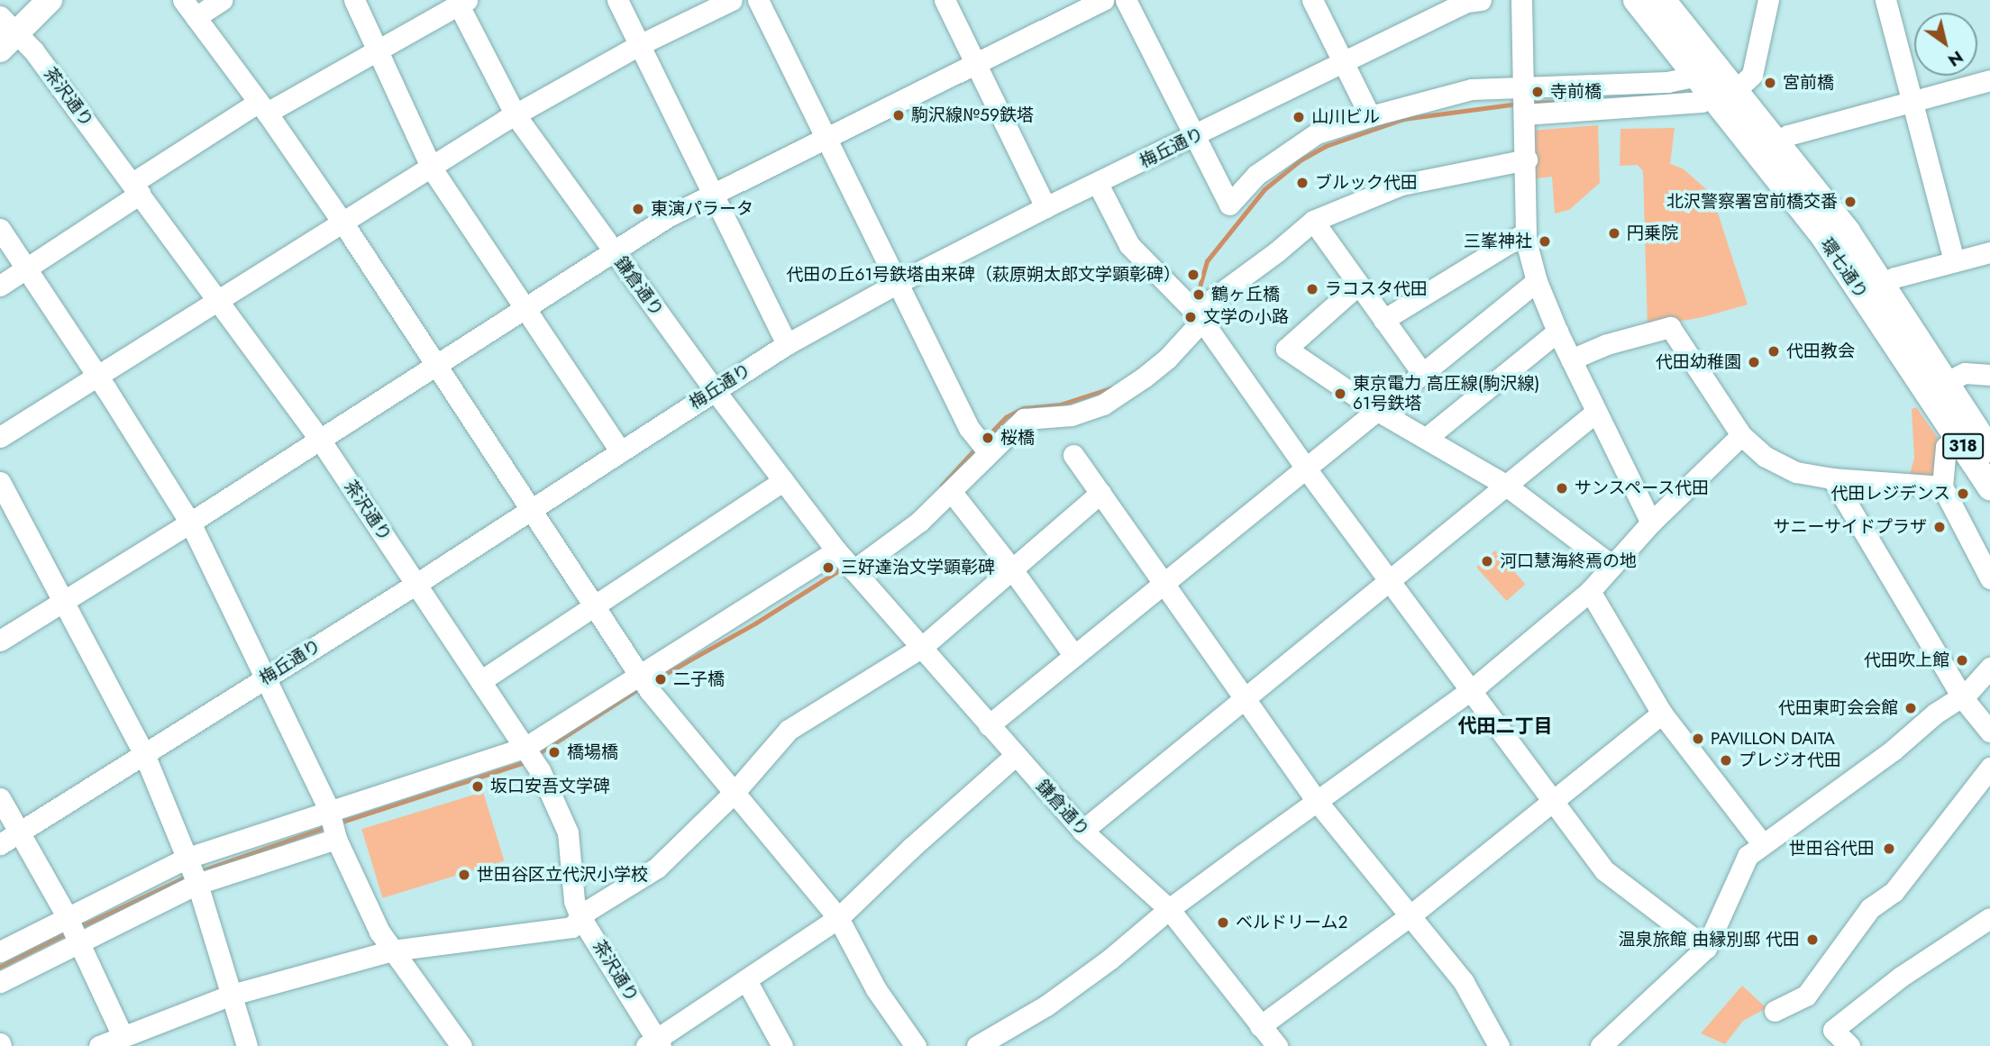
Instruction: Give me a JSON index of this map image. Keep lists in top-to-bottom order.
{
  "streets": {
    "main road": ["環七通り", "318"],
    "street": ["茶沢通り", "梅丘通り", "鎌倉通り"]
  },
  "crossings": [
    ["茶沢通り", "梅丘通り"],
    ["梅丘通り", "鎌倉通り"]
  ],
  "districts": ["代田二丁目"],
  "places": [
    "宮前橋",
    "寺前橋",
    "駒沢線№５９鉄塔",
    "山川ビル",
    "ブルック代田",
    "北沢警察署宮前橋交番",
    "東演パラータ",
    "円乗院",
    "三峯神社",
    "代田の丘61号鉄塔由来碑（萩原朔太郎文学顕彰碑）",
    "ラコスタ代田",
    "鶴ヶ丘橋",
    "文学の小路",
    "代田教会",
    "代田幼稚園",
    "東京電力 高圧線(駒沢線) 61号鉄塔",
    "桜橋",
    "サンスペース代田",
    "代田レジデンス",
    "サニーサイドプラザ",
    "河口慧海終焉の地",
    "三好達治文学顕彰碑",
    "代田吹上館",
    "二子橋",
    "代田東町会会館",
    "PAVILLON DAITA",
    "橋場橋",
    "プレジオ代田",
    "坂口安吾文学碑",
    "世田谷代田",
    "世田谷区立代沢小学校",
    "ベルドリーム２",
    "温泉旅館 由縁別邸 代田"
  ],
  "north": "bottom right"
}
